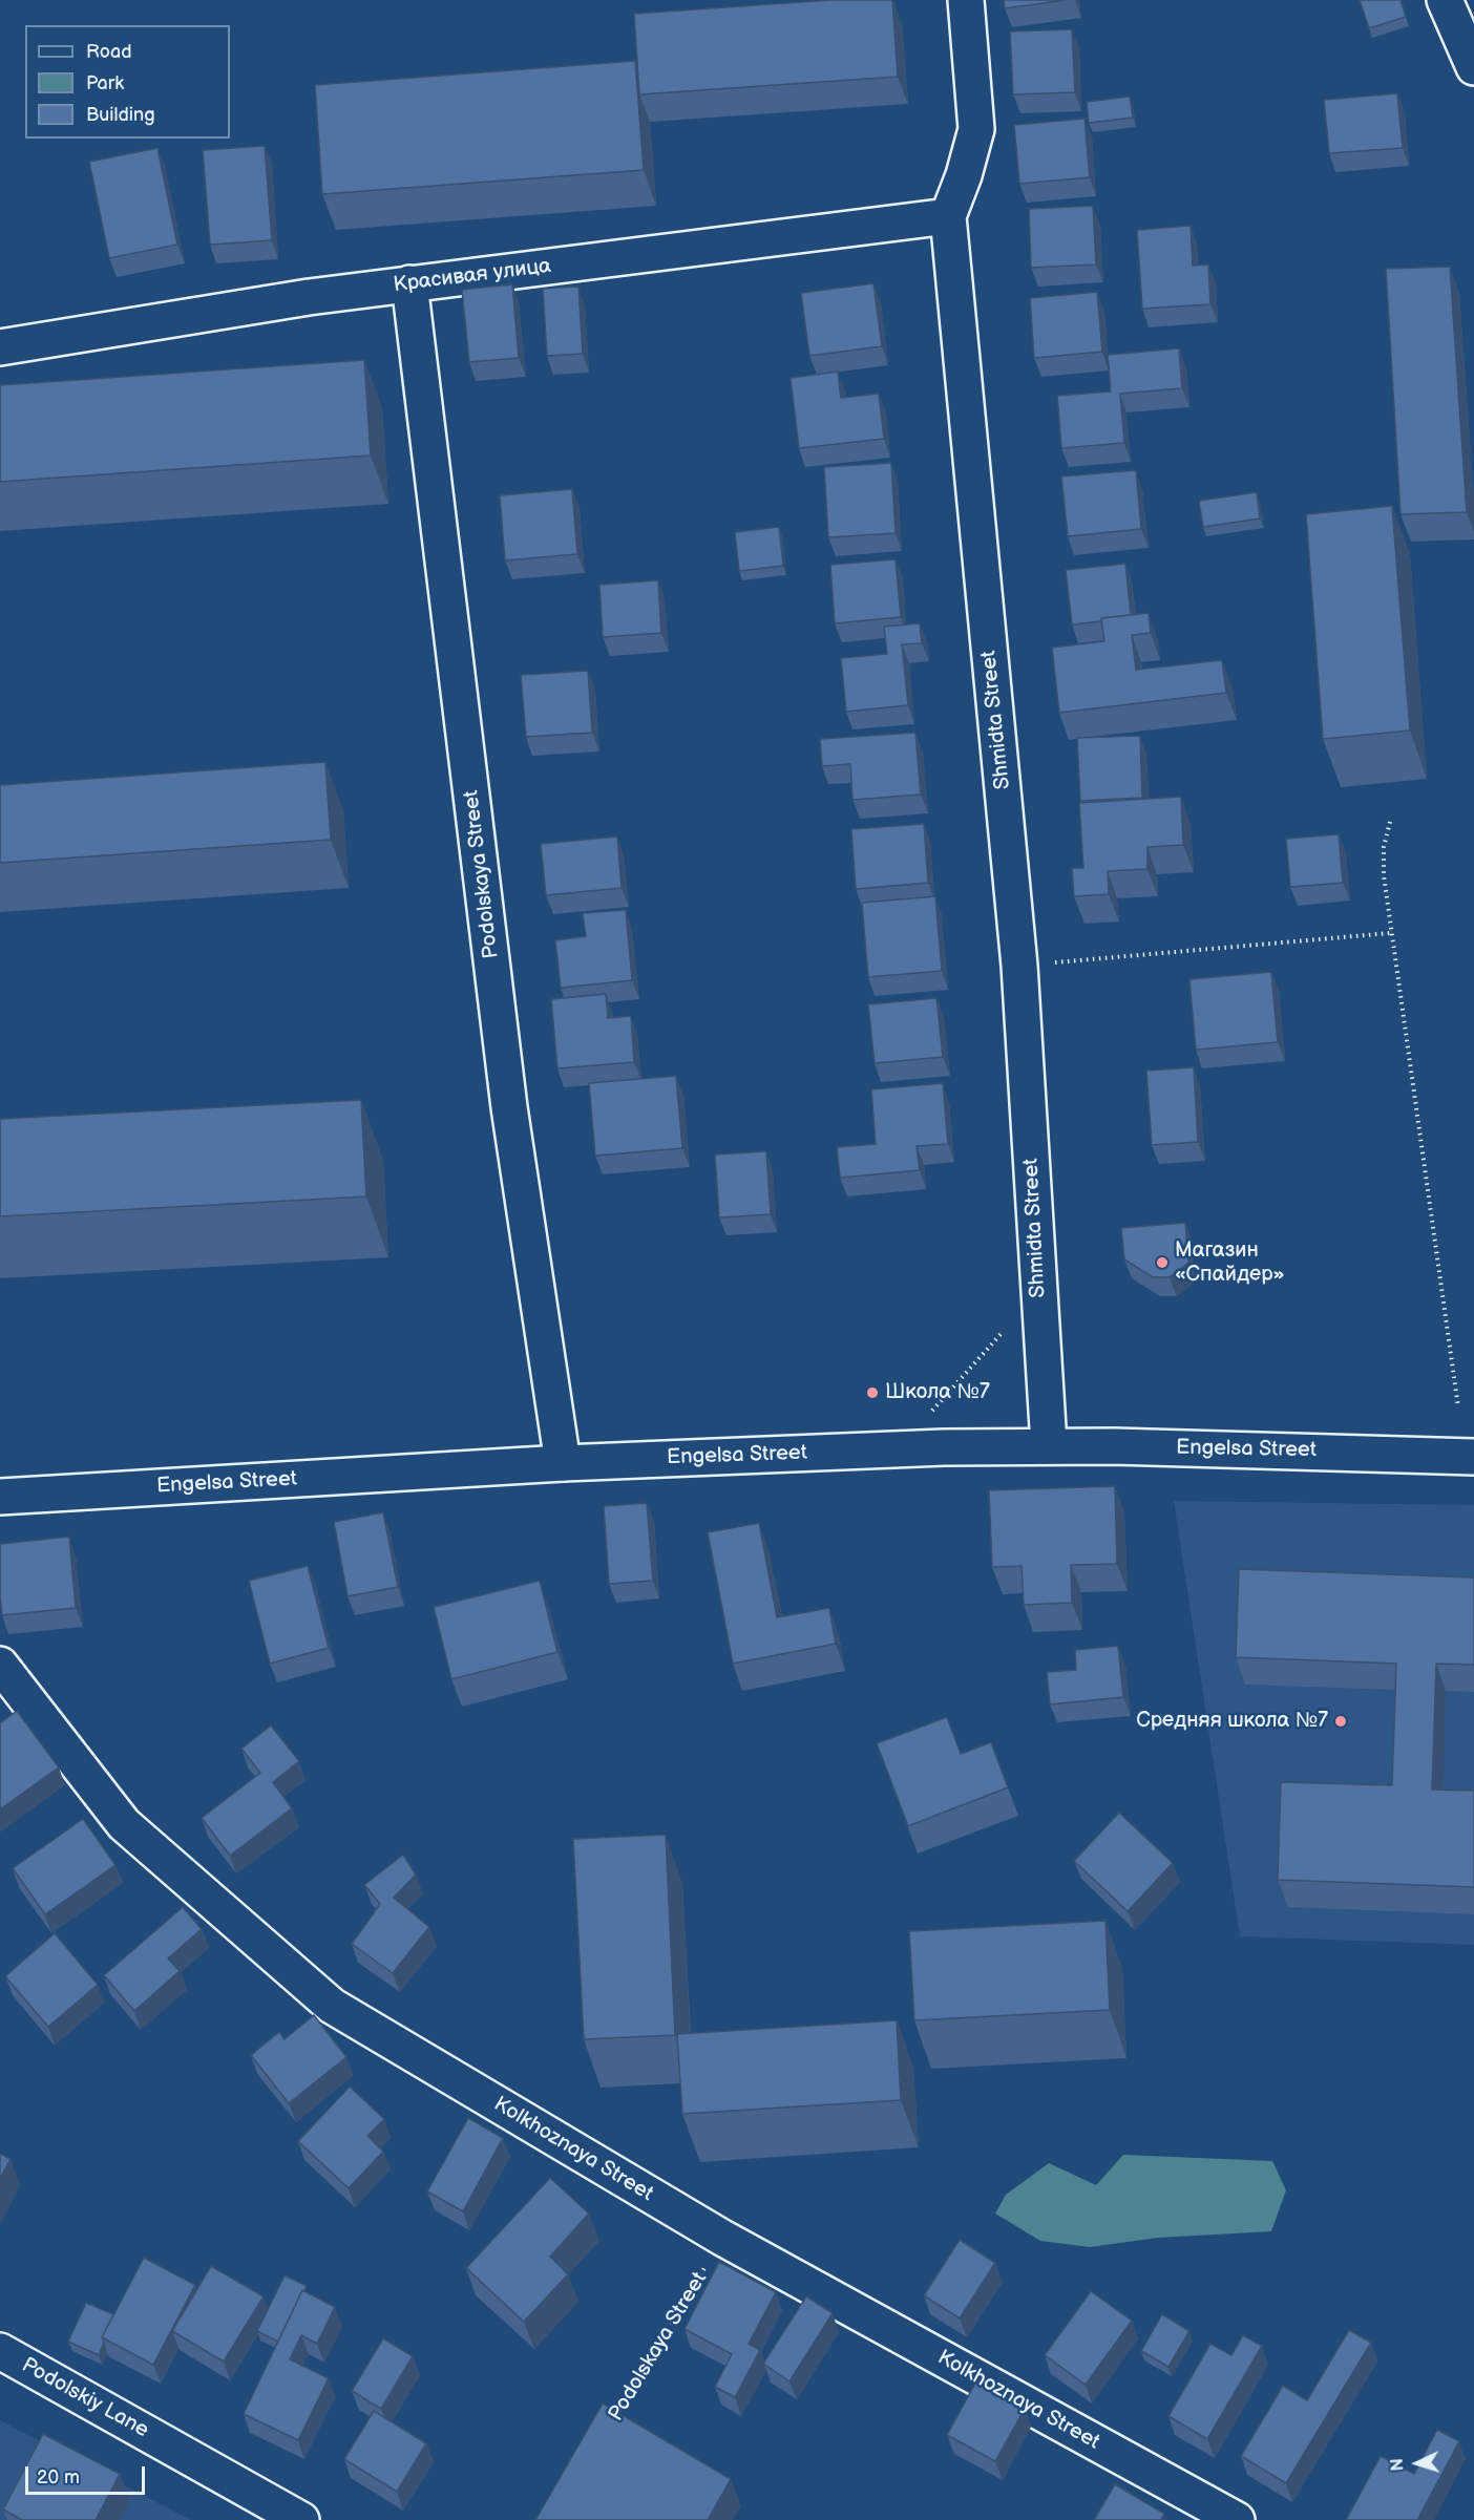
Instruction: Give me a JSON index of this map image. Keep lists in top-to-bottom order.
{
  "streets": {
    "street": [
      "Красивая улица",
      "Shmidta Street",
      "Podolskaya Street",
      "Engelsa Street",
      "Kolkhoznaya Street",
      "Podolskiy Lane"
    ]
  },
  "crossings": [
    ["Красивая улица", "Shmidta Street"],
    ["Красивая улица", "Podolskaya Street"],
    ["Shmidta Street", "Engelsa Street"],
    ["Podolskaya Street", "Engelsa Street"],
    ["Podolskaya Street", "Kolkhoznaya Street"]
  ],
  "places": ["Магазин «Спайдер»", "Школа №7", "Средняя школа №7"],
  "legend": ["Road", "Park", "Building"],
  "scale_bar": "20 m",
  "north": "left"
}
